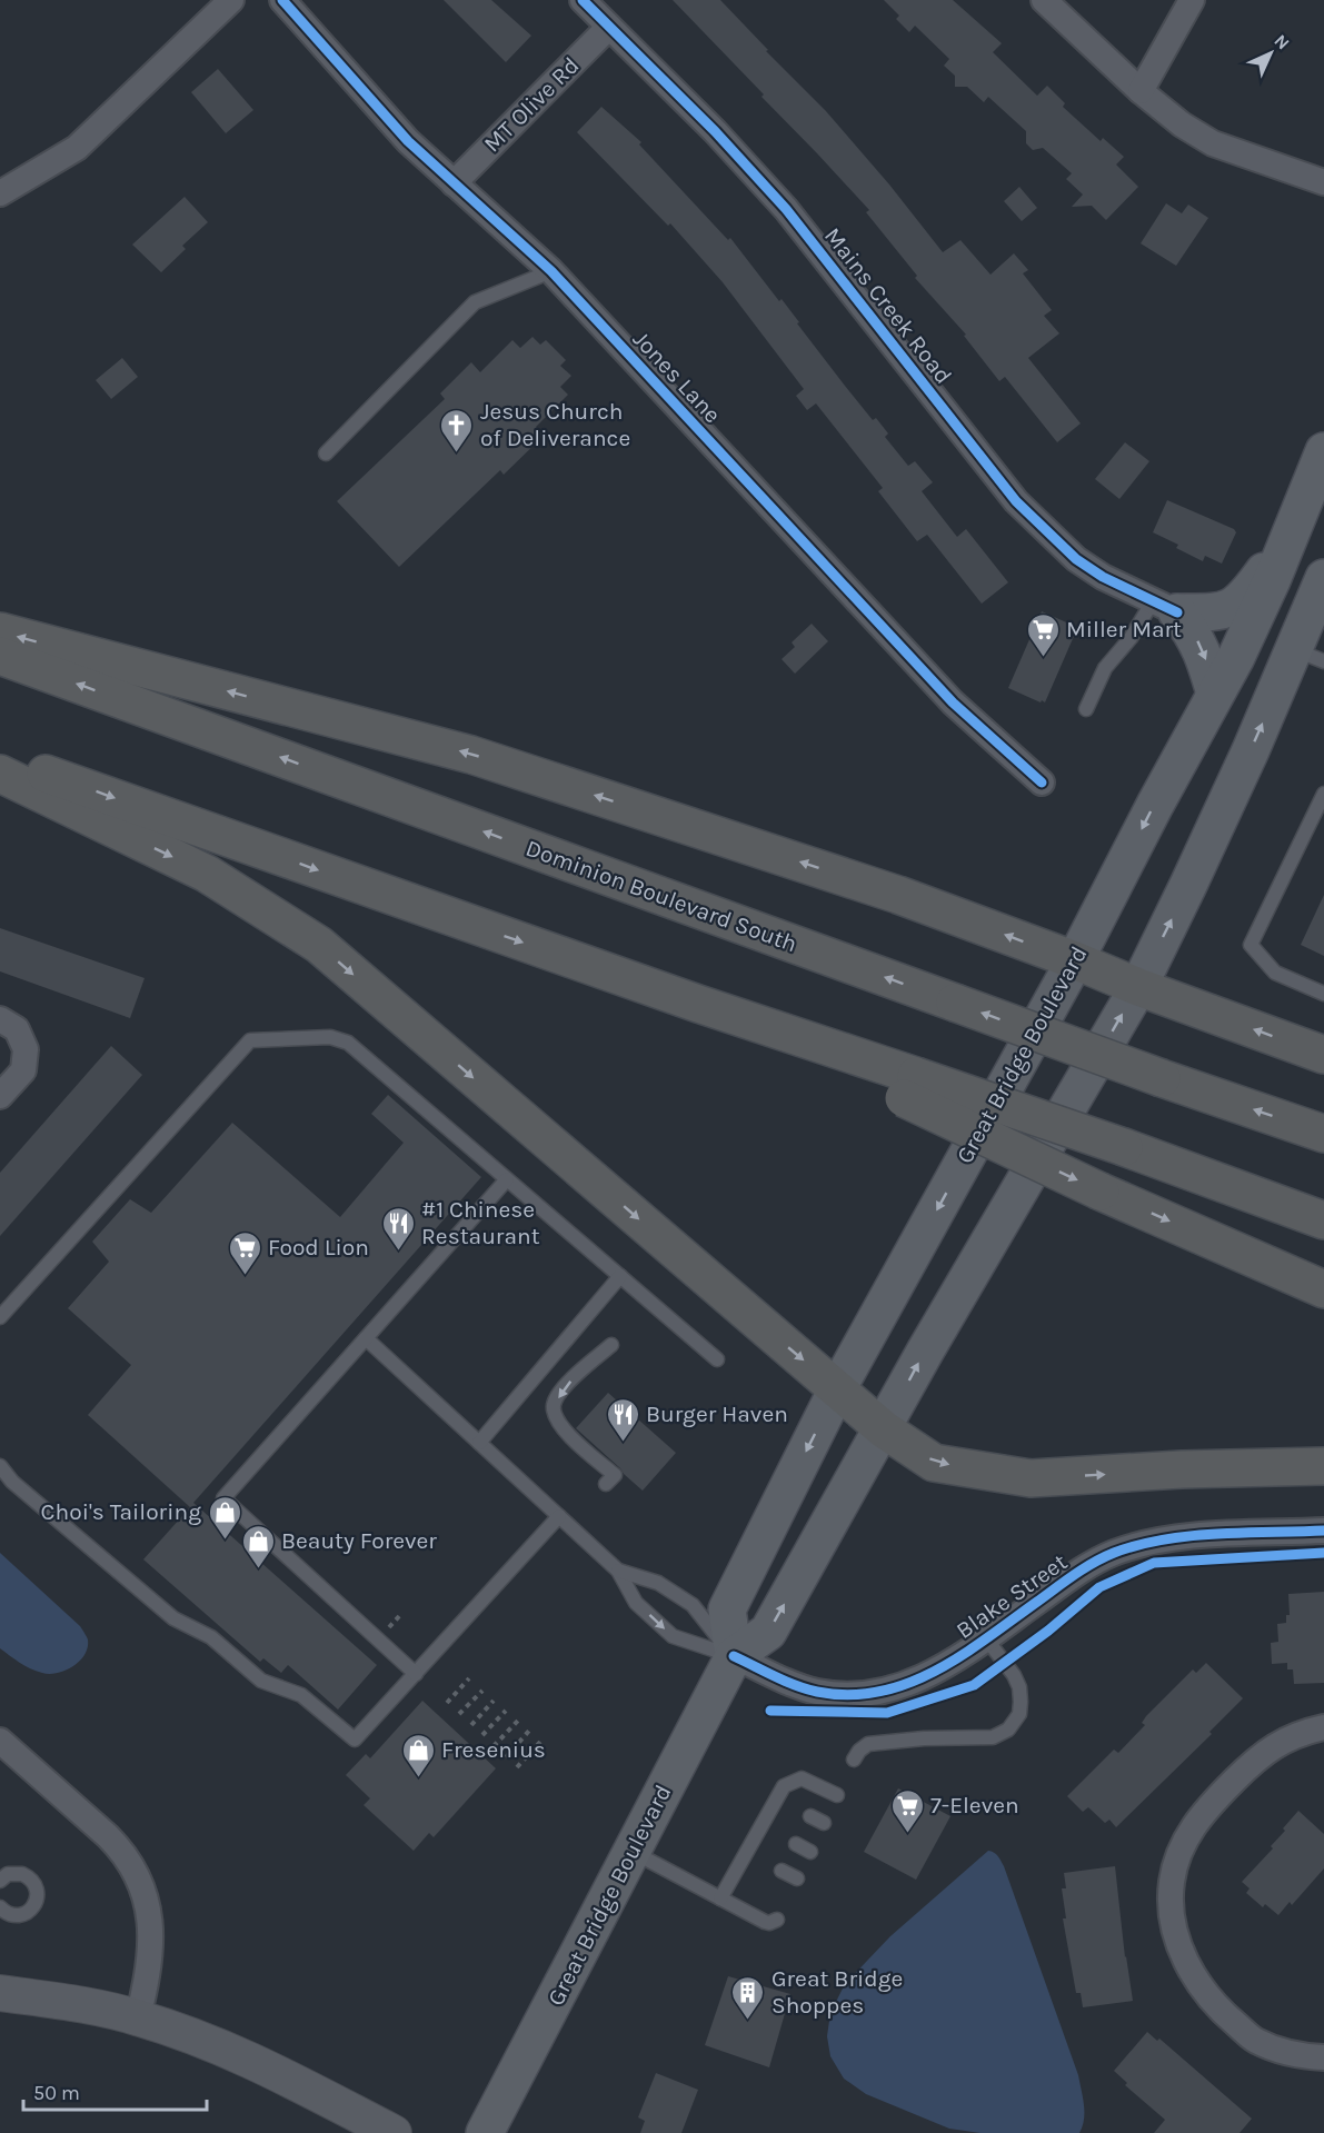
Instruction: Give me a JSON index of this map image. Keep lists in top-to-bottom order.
{
  "streets": {
    "highway": ["Dominion Boulevard South"],
    "main road": ["Great Bridge Boulevard"],
    "street": [
      "MT Olive Rd",
      "Mains Creek Road",
      "Jones Lane",
      "Blake Street"
    ]
  },
  "crossings": [
    ["MT Olive Rd", "Mains Creek Road"],
    ["MT Olive Rd", "Jones Lane"],
    ["Great Bridge Boulevard", "Blake Street"]
  ],
  "places": {
    "church": ["Jesus Church of Deliverance"],
    "supermarket": ["Miller Mart", "Food Lion", "7-Eleven"],
    "restaurant": ["#1 Chinese Restaurant", "Burger Haven"],
    "shop": ["Choi's Tailoring", "Beauty Forever", "Fresenius"],
    "building": ["Great Bridge Shoppes"]
  },
  "scale_bar": "50 m",
  "north": "top right"
}
